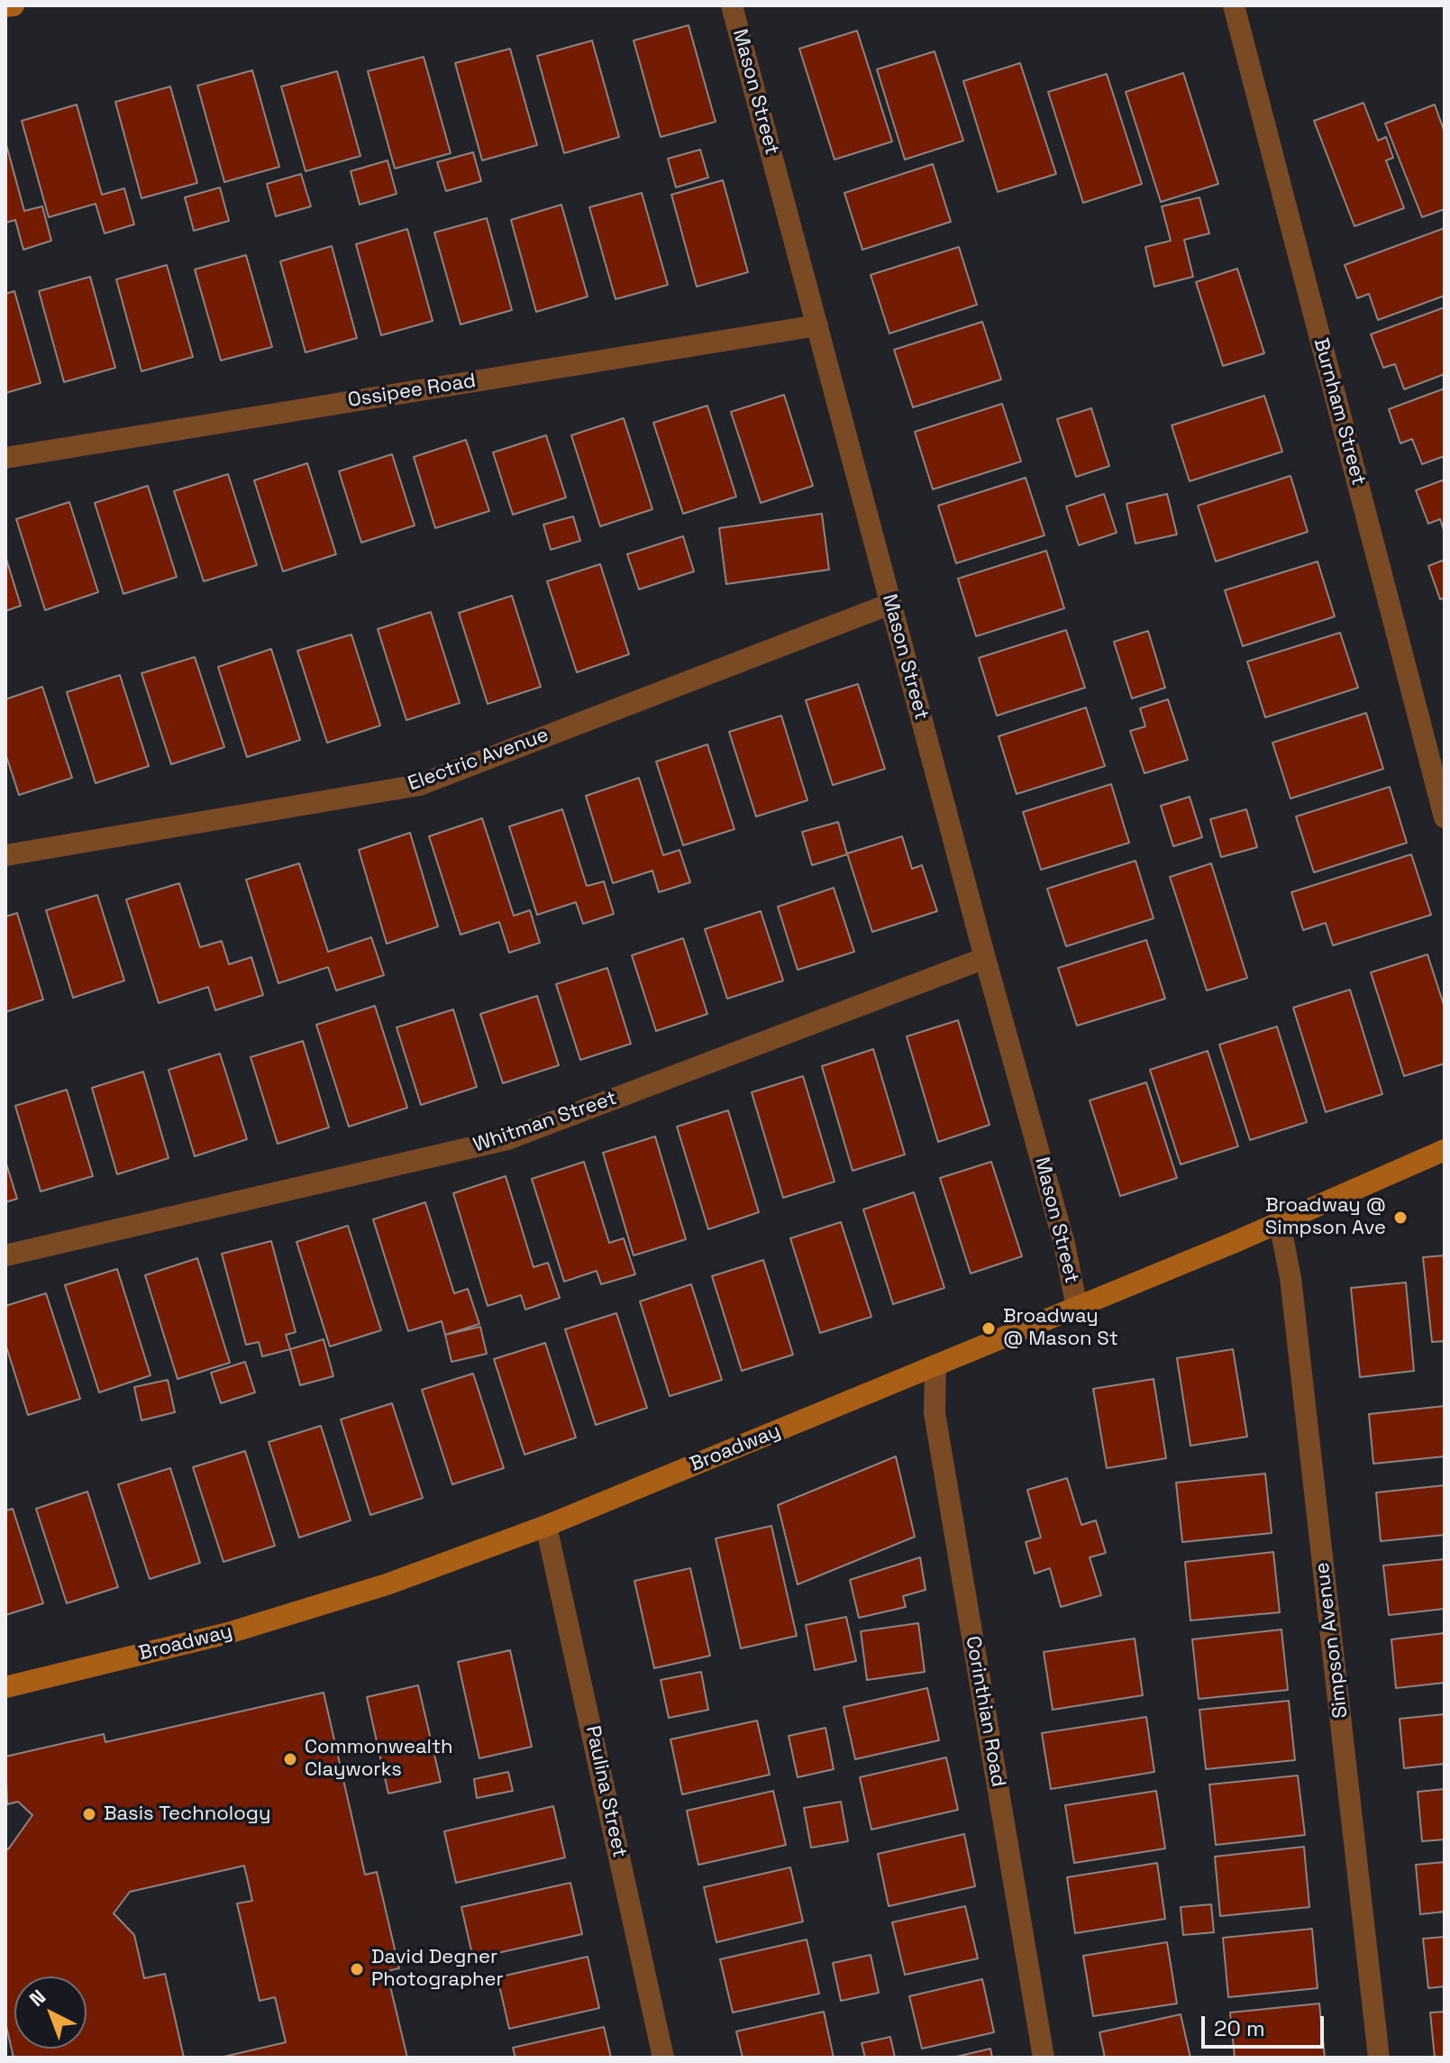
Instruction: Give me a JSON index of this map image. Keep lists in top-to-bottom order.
{
  "streets": {
    "main road": ["Broadway"],
    "street": [
      "Mason Street",
      "Ossipee Road",
      "Burnham Street",
      "Electric Avenue",
      "Whitman Street",
      "Simpson Avenue",
      "Corinthian Road",
      "Paulina Street"
    ]
  },
  "crossings": [
    ["Mason Street", "Ossipee Road"],
    ["Mason Street", "Electric Avenue"],
    ["Mason Street", "Whitman Street"],
    ["Mason Street", "Broadway"],
    ["Broadway", "Simpson Avenue"],
    ["Broadway", "Corinthian Road"],
    ["Broadway", "Paulina Street"]
  ],
  "places": [
    "Broadway @ Simpson Ave",
    "Broadway @ Mason St",
    "Commonwealth Clayworks",
    "Basis Technology",
    "David Degner Photographer"
  ],
  "scale_bar": "20 m",
  "north": "top left"
}
